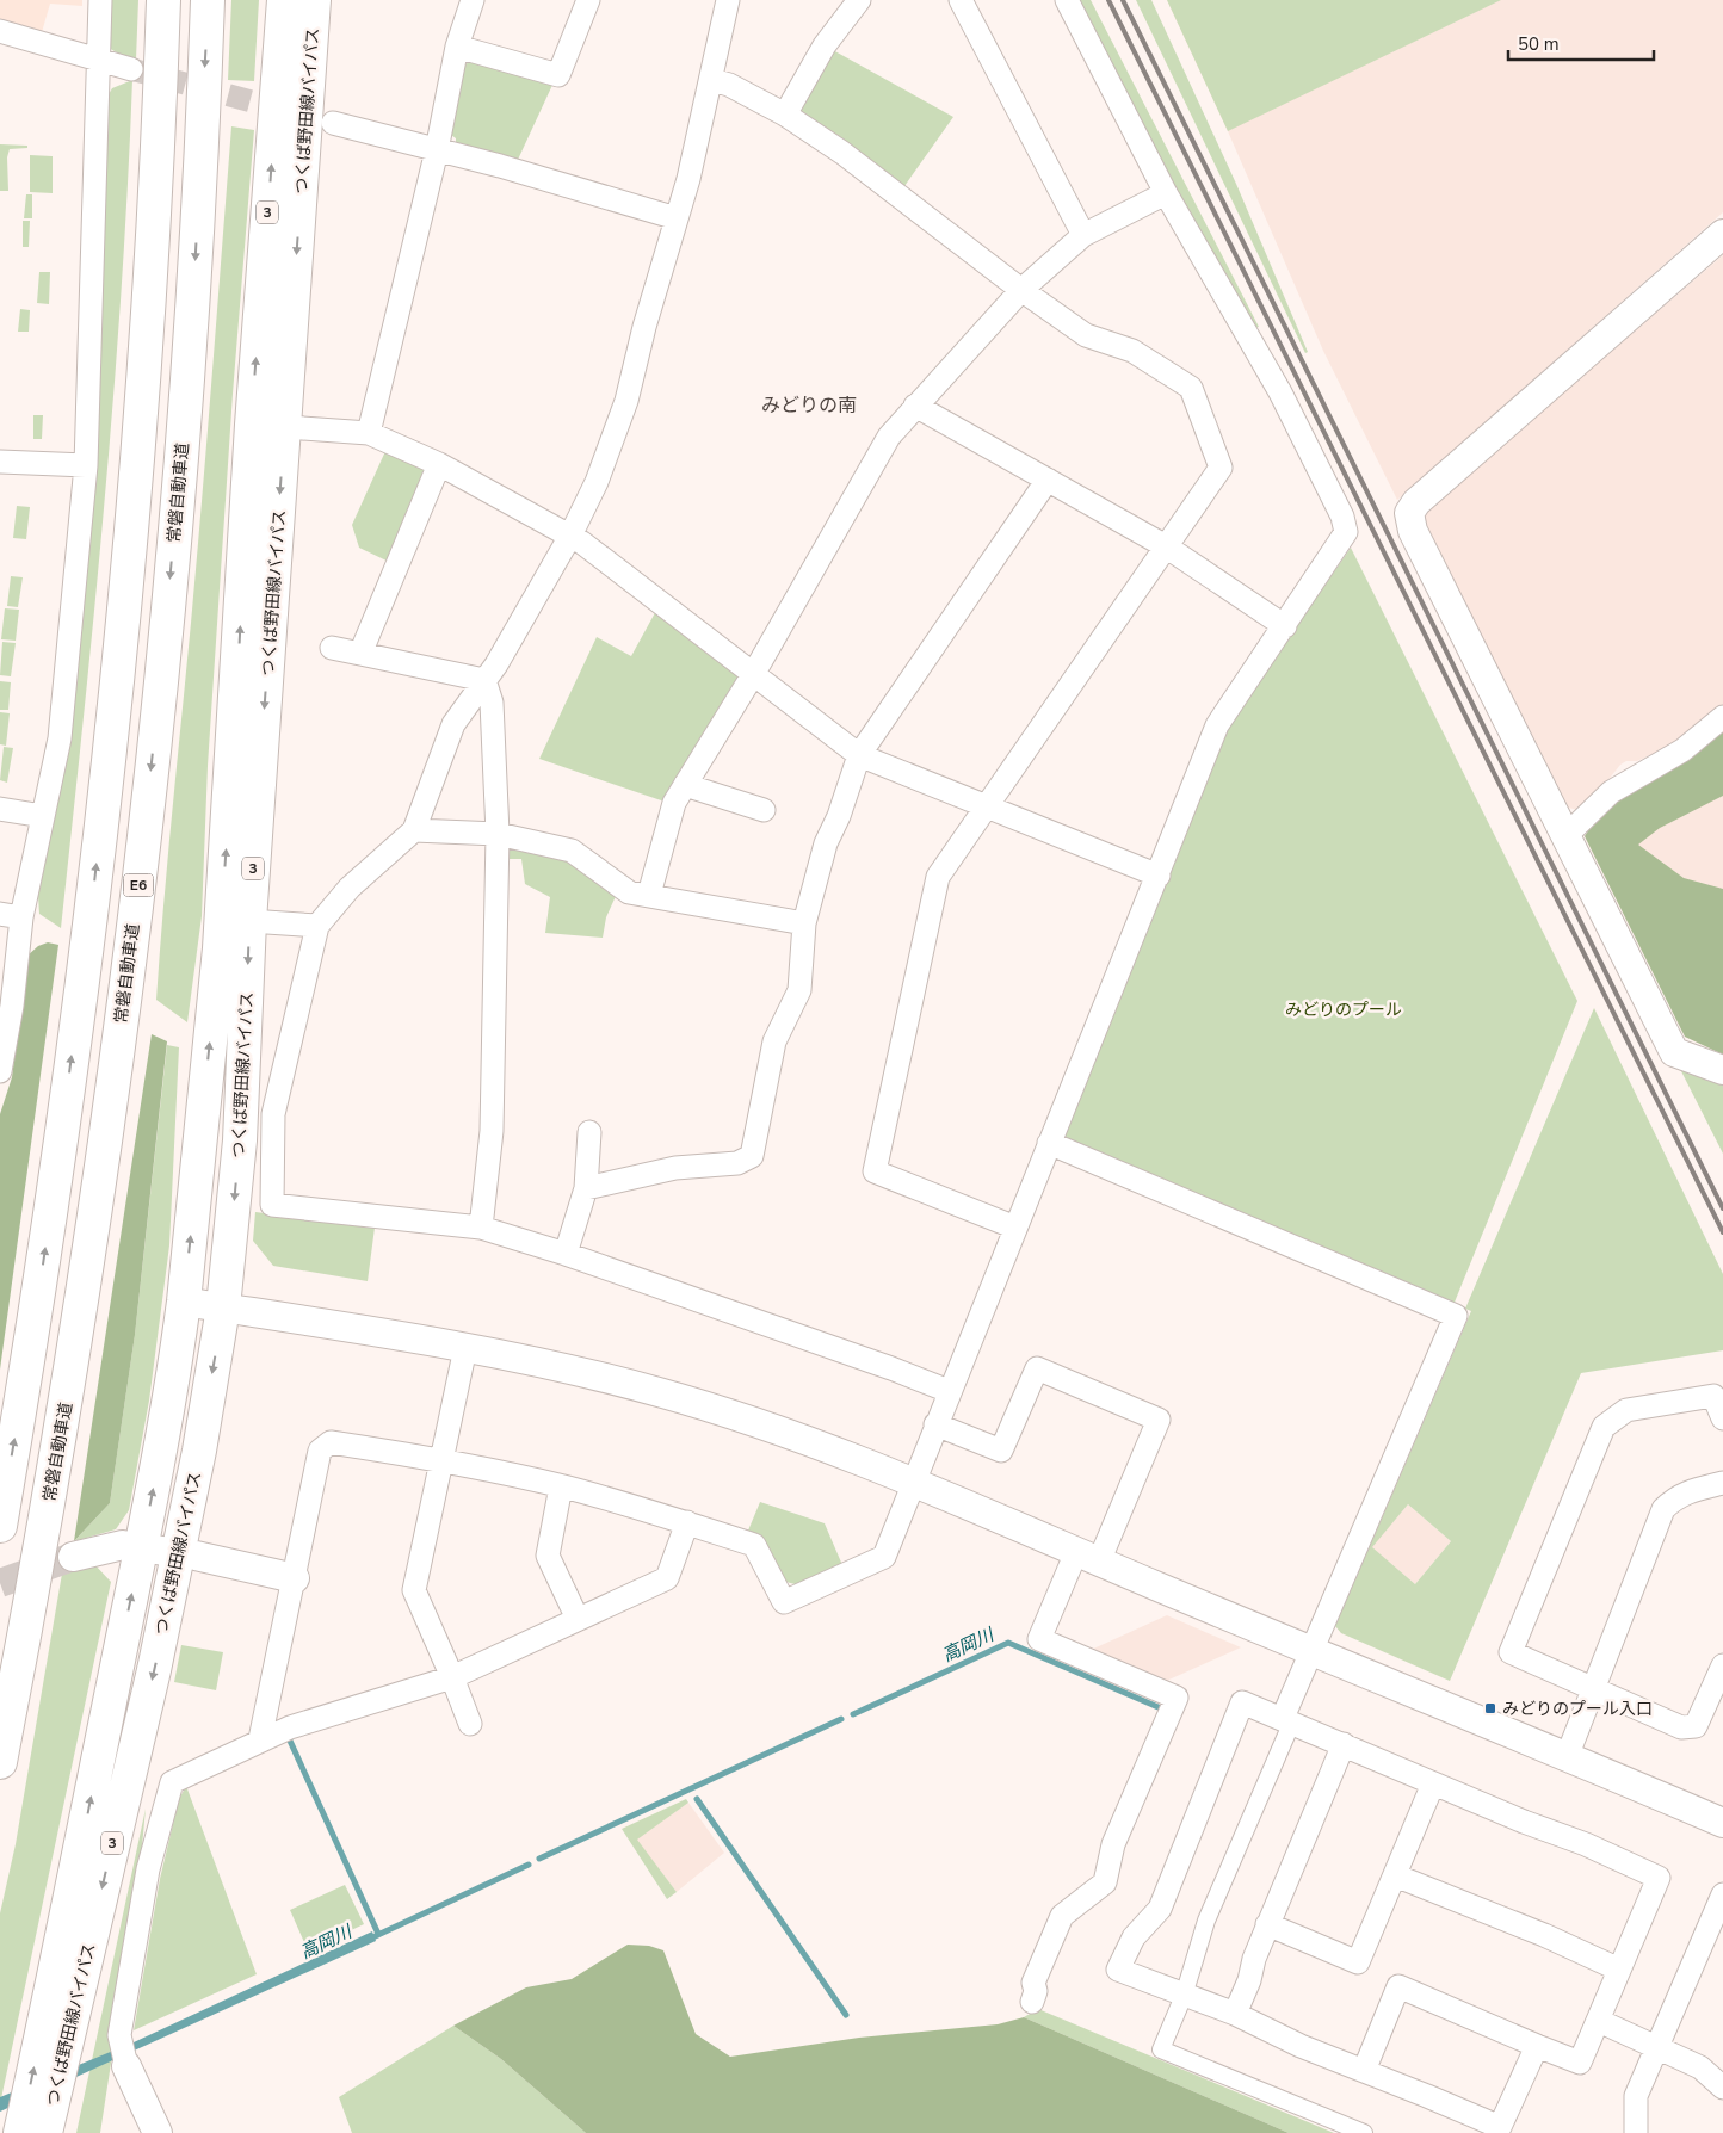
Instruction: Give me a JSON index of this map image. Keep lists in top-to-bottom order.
{
  "streets": {
    "main road": [
      "つくば野田線バイパス",
      "3",
      "常磐自動車道",
      "E6"
    ]
  },
  "districts": ["みどりの南"],
  "water": ["高岡川"],
  "parks": ["みどりのプール"],
  "places": {
    "transit": ["みどりのプール入口"]
  },
  "scale_bar": "50 m"
}
